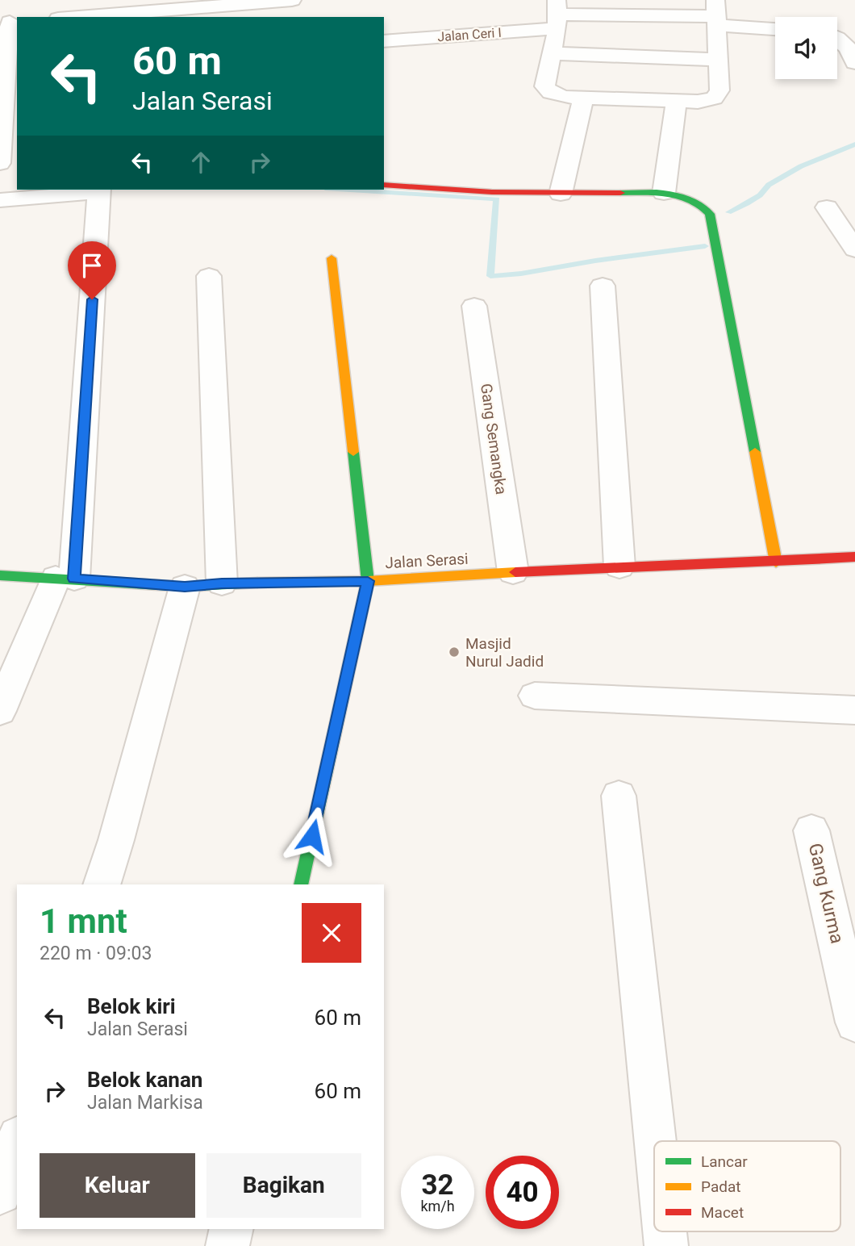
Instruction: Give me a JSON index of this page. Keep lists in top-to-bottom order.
{
  "streets": {
    "street": [
      "Jalan Ceri I",
      "Gang Semangka",
      "Jalan Serasi",
      "Gang Kurma"
    ]
  },
  "crossings": [
    ["Gang Semangka", "Jalan Serasi"]
  ],
  "places": ["Masjid Nurul Jadid"],
  "legend": ["Lancar", "Padat", "Macet"],
  "page": {
    "turn": ["60 m", "Jalan Serasi"],
    "heading": ["1 mnt", "220 m · 09:03"],
    "list": [
      {
        "name": "Belok kiri",
        "note": "Jalan Serasi",
        "value": "60 m"
      },
      {
        "name": "Belok kanan",
        "note": "Jalan Markisa",
        "value": "60 m"
      }
    ],
    "buttons": ["Keluar", "Bagikan"],
    "speed": "32 km/h",
    "limit": "40"
  }
}
